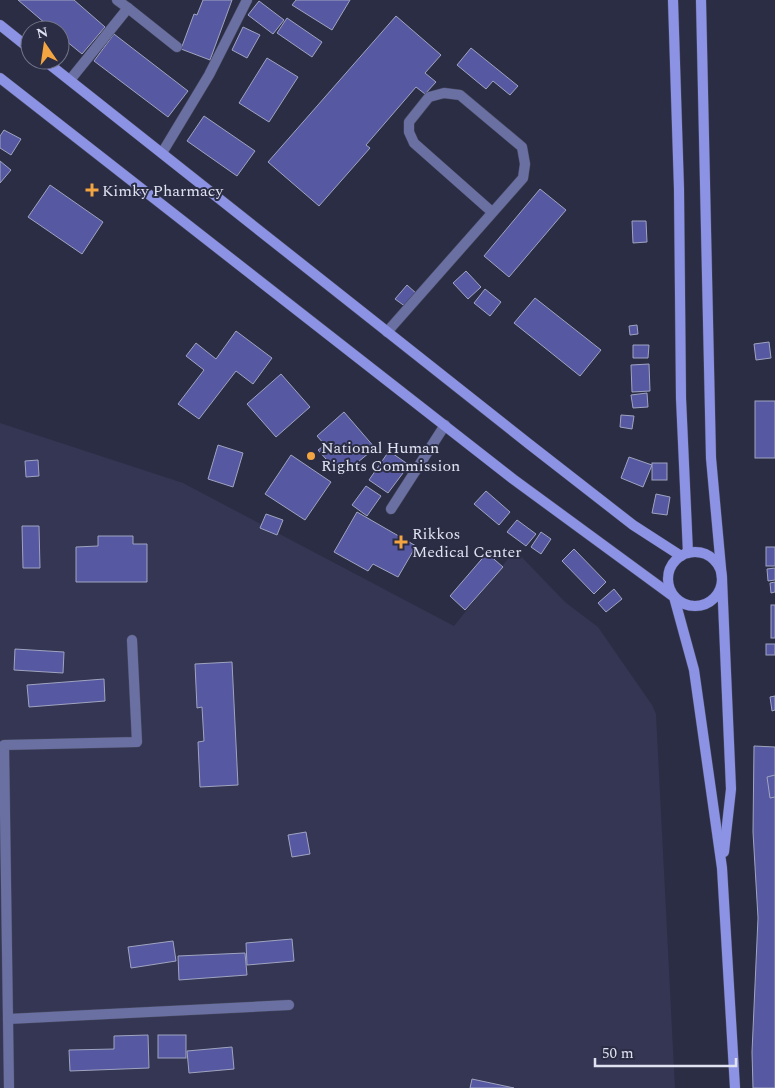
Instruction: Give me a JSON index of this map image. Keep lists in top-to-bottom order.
{
  "places": {
    "health": ["Kimky Pharmacy", "Rikkos Medical Center"],
    "other": ["National Human Rights Commission"]
  },
  "scale_bar": "50 m",
  "north": "top"
}
